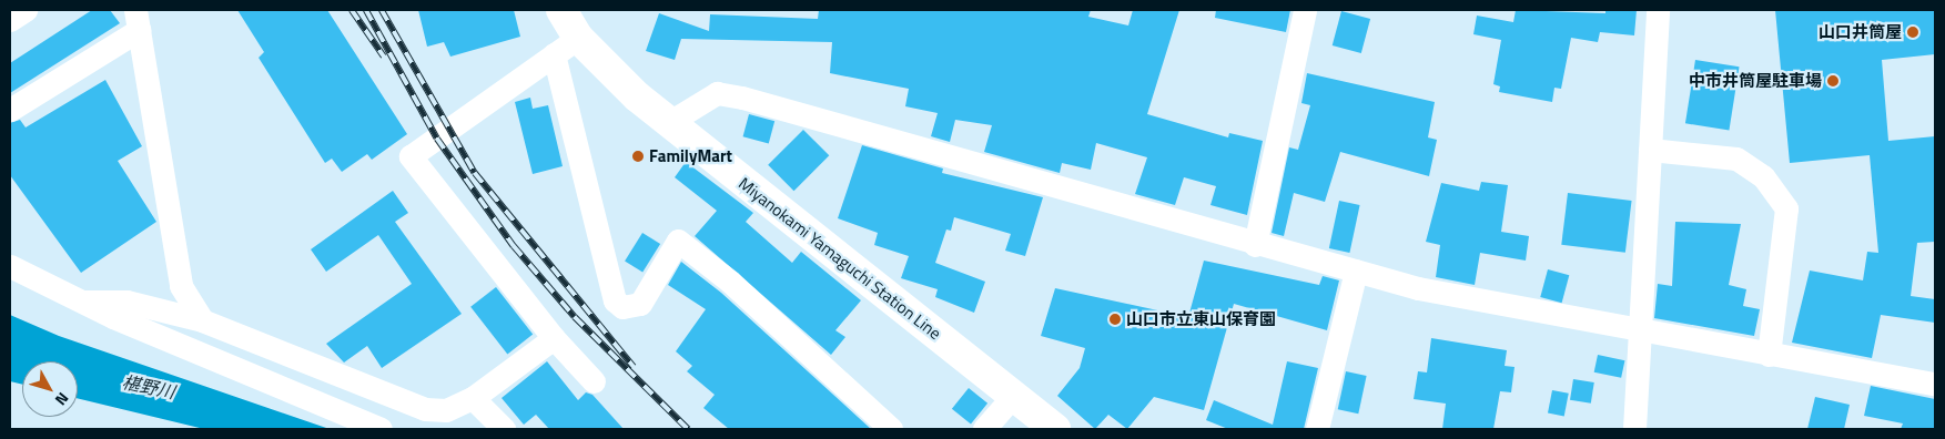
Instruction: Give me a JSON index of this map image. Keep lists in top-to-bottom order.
{
  "streets": {
    "main road": ["Miyanokami Yamaguchi Station Line"]
  },
  "water": ["椹野川"],
  "places": [
    "山口井筒屋",
    "中市井筒屋駐車場",
    "FamilyMart",
    "山口市立東山保育園"
  ],
  "north": "bottom right"
}
